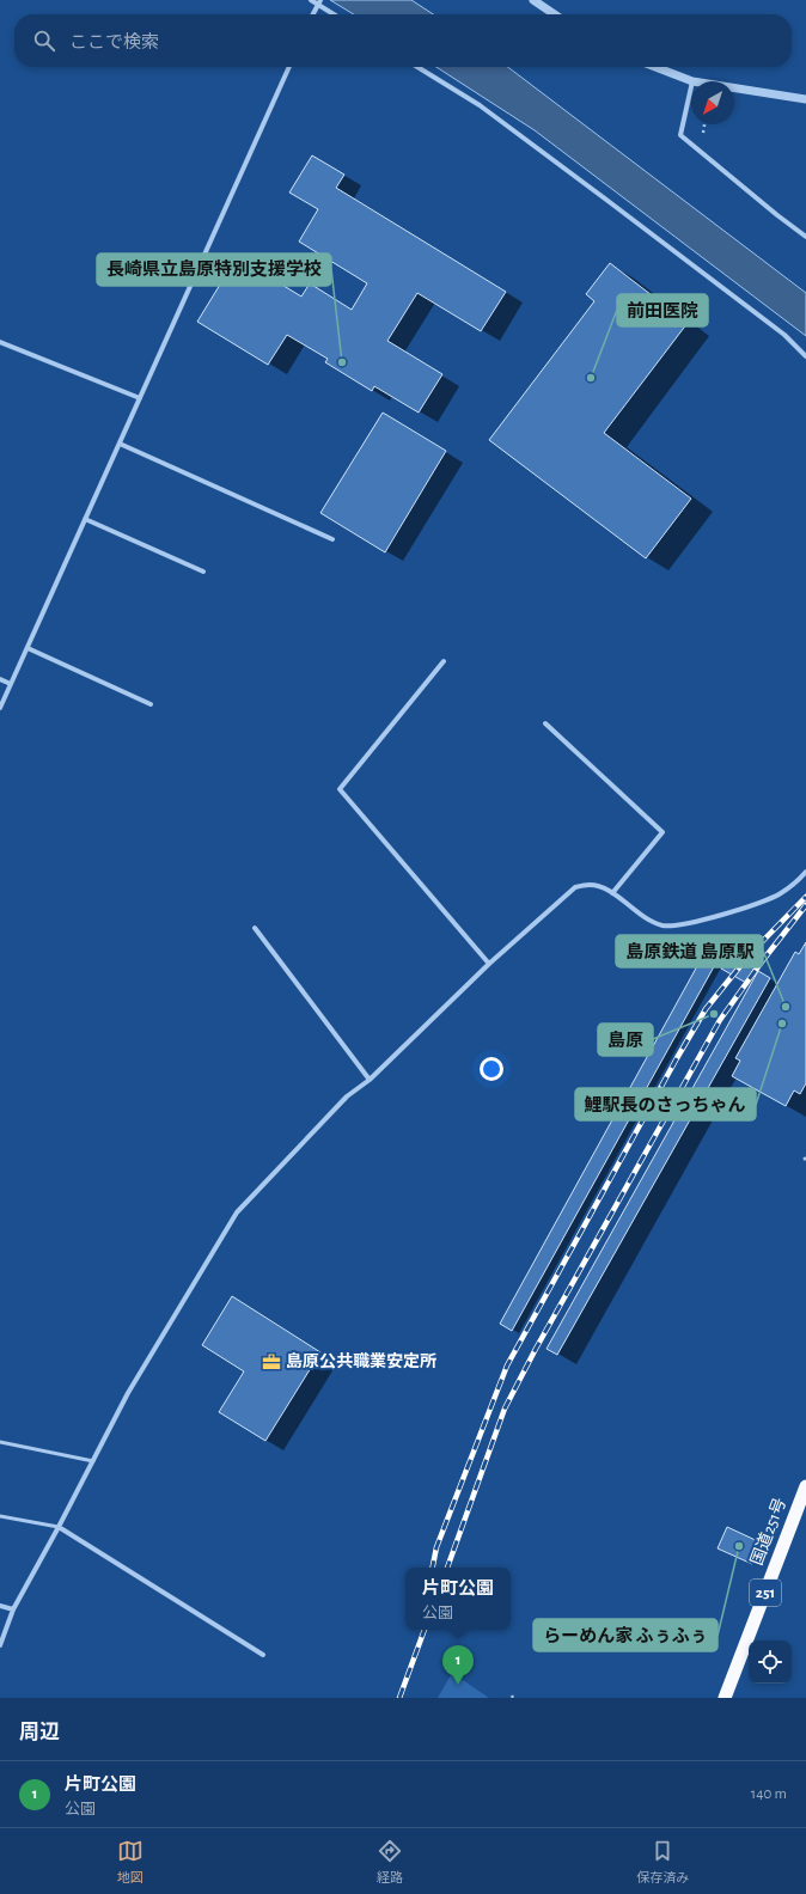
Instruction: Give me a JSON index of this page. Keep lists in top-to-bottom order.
{
  "streets": {
    "highway": ["国道251号", "251"]
  },
  "places": {
    "other": [
      "長崎県立島原特別支援学校",
      "前田医院",
      "島原鉄道 島原駅",
      "島原",
      "鯉駅長のさっちゃん",
      "らーめん家 ふぅふぅ"
    ],
    "office": ["島原公共職業安定所"]
  },
  "north": "bottom left",
  "page": {
    "search": "ここで検索",
    "popup": ["片町公園", "公園"],
    "pins": "1",
    "heading": "周辺",
    "list": [
      {
        "mark": "1",
        "name": "片町公園",
        "note": "公園",
        "value": "140 m"
      }
    ],
    "nav": ["地図", "経路", "保存済み"]
  }
}
